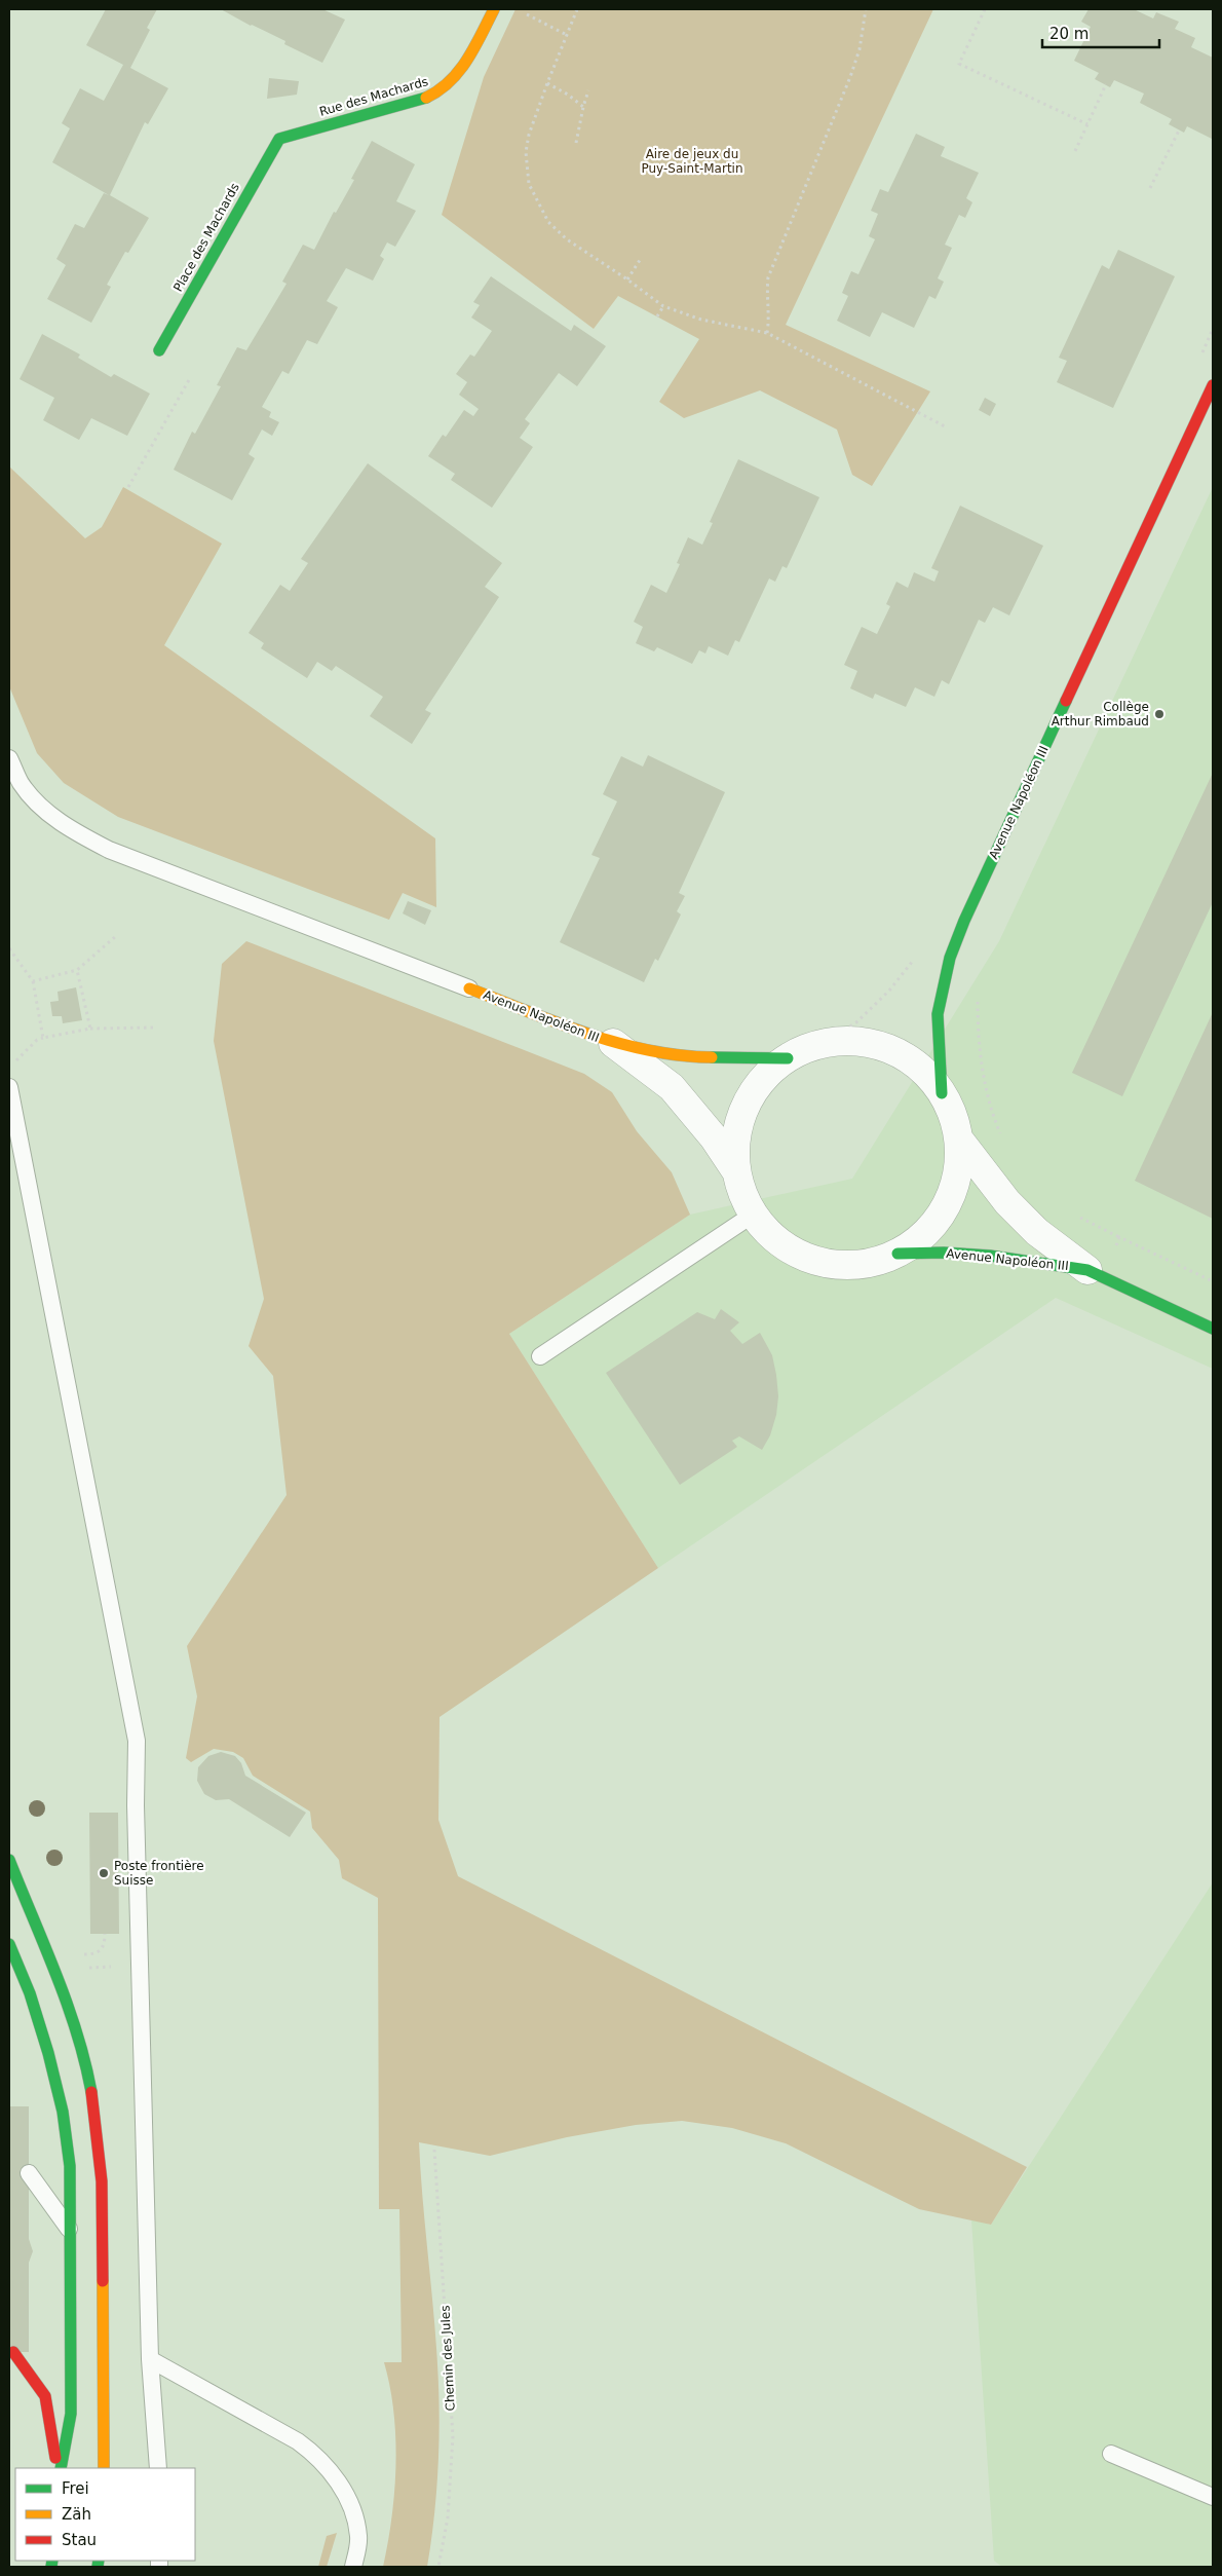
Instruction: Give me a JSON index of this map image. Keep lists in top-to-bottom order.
{
  "streets": {
    "main road": ["Rue des Machards", "Place des Machards", "Avenue Napoléon III"],
    "path": ["Chemin des Jules"]
  },
  "crossings": [
    ["Rue des Machards", "Place des Machards"]
  ],
  "parks": ["Aire de jeux du Puy-Saint-Martin"],
  "places": ["Collège Arthur Rimbaud", "Poste frontière Suisse"],
  "legend": ["Frei", "Zäh", "Stau"],
  "scale_bar": "20 m"
}
